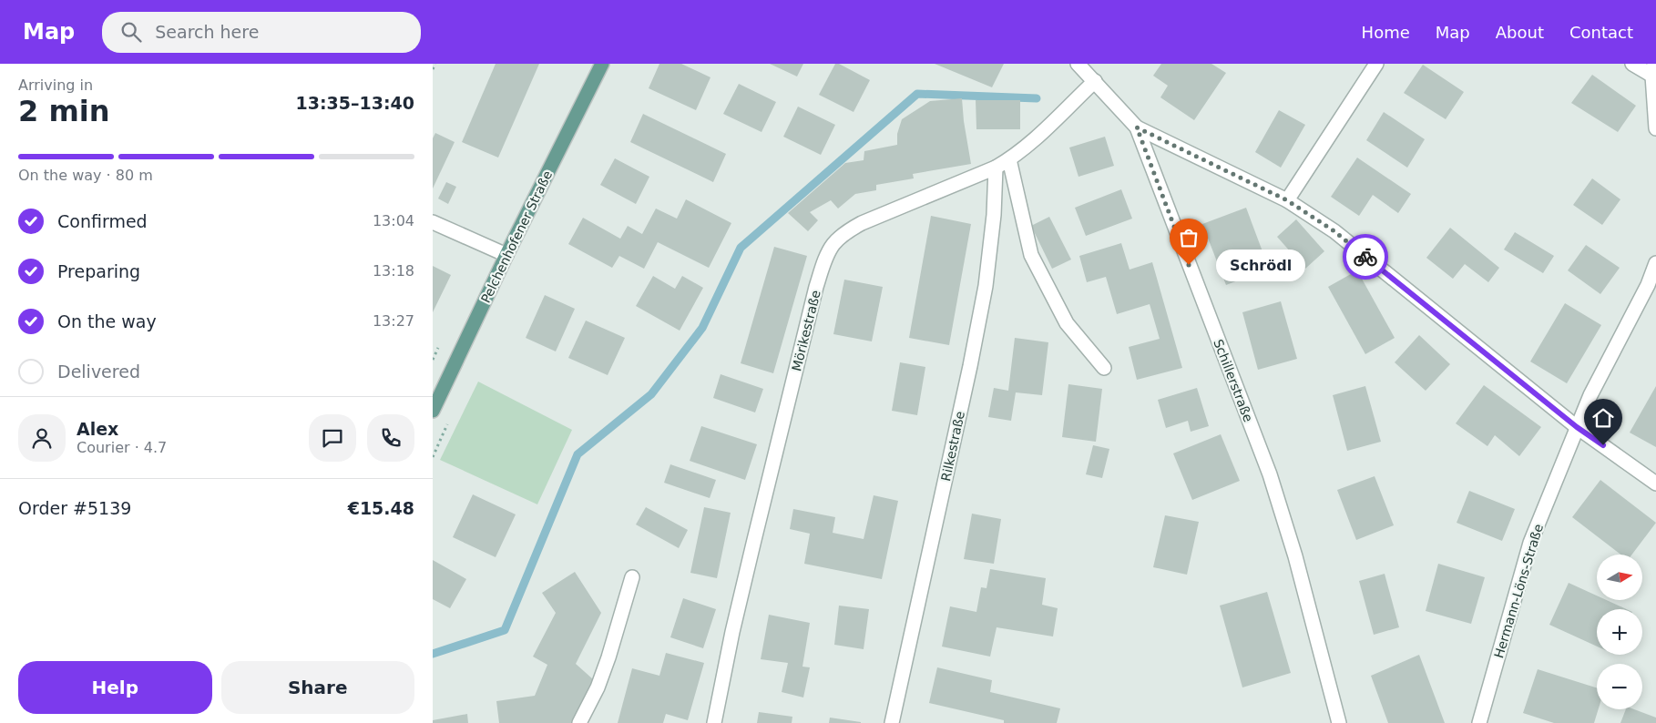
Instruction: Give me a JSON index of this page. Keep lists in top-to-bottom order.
{
  "streets": {
    "main road": ["Pelchenhofener Straße"],
    "street": [
      "Mörikestraße",
      "Schillerstraße",
      "Rilkestraße",
      "Hermann-Löns-Straße"
    ]
  },
  "crossings": [
    ["Mörikestraße", "Schillerstraße"],
    ["Mörikestraße", "Rilkestraße"]
  ],
  "places": ["Schrödl"],
  "north": "right",
  "page": {
    "header": "Map",
    "search": "Search here",
    "nav": [
      "Home",
      "Map",
      "About",
      "Contact"
    ],
    "heading": ["2 min", "Arriving in", "13:35–13:40"],
    "panel": [
      "Alex",
      "Courier · 4.7",
      "Order #5139",
      "€15.48"
    ],
    "bar": "On the way · 80 m",
    "list": [
      ["Confirmed", "13:04"],
      ["Preparing", "13:18"],
      ["On the way", "13:27"],
      "Delivered"
    ],
    "bubble": "Schrödl",
    "map_buttons": ["+", "−"],
    "buttons": ["Help", "Share"]
  }
}
